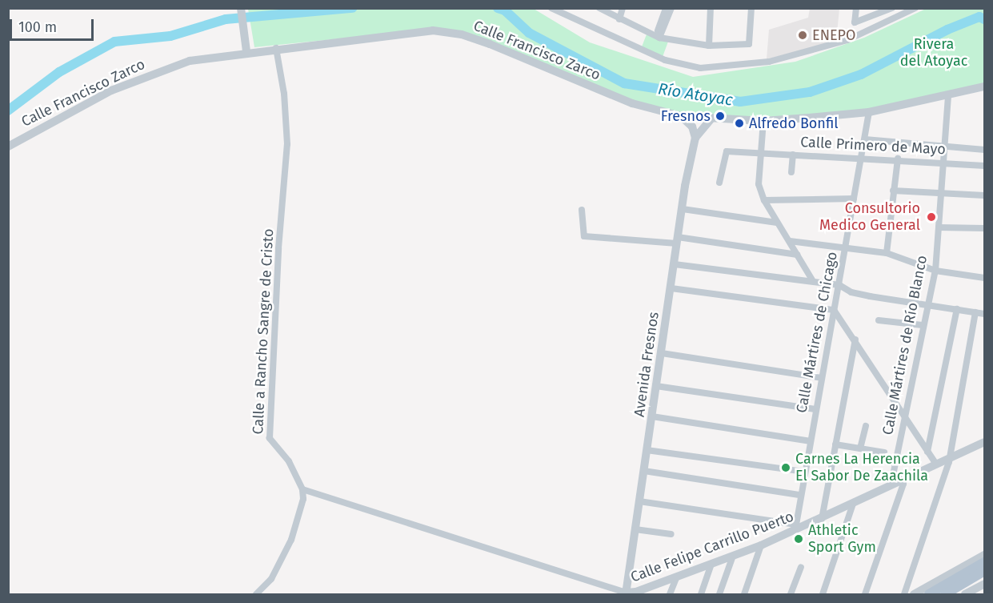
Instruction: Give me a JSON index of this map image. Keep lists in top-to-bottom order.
{
  "streets": {
    "street": [
      "Calle Francisco Zarco",
      "Calle Primero de Mayo",
      "Calle a Rancho Sangre de Cristo",
      "Calle Mártires de Chicago",
      "Calle Mártires de Río Blanco",
      "Avenida Fresnos",
      "Calle Felipe Carrillo Puerto"
    ]
  },
  "crossings": [
    ["Calle Francisco Zarco", "Calle a Rancho Sangre de Cristo"],
    ["Calle Francisco Zarco", "Calle Mártires de Chicago"],
    ["Calle Francisco Zarco", "Calle Mártires de Río Blanco"],
    ["Calle Francisco Zarco", "Avenida Fresnos"],
    ["Calle Primero de Mayo", "Calle Mártires de Chicago"],
    ["Calle Primero de Mayo", "Calle Mártires de Río Blanco"],
    ["Calle a Rancho Sangre de Cristo", "Calle Felipe Carrillo Puerto"],
    ["Calle Mártires de Chicago", "Calle Felipe Carrillo Puerto"],
    ["Calle Mártires de Río Blanco", "Calle Felipe Carrillo Puerto"],
    ["Avenida Fresnos", "Calle Felipe Carrillo Puerto"]
  ],
  "water": ["Río Atoyac"],
  "parks": ["Rivera del Atoyac"],
  "places": [
    "ENEPO",
    "Fresnos",
    "Alfredo Bonfil",
    "Consultorio Medico General",
    "Carnes La Herencia El Sabor De Zaachila",
    "Athletic Sport Gym"
  ],
  "scale_bar": "100 m"
}
